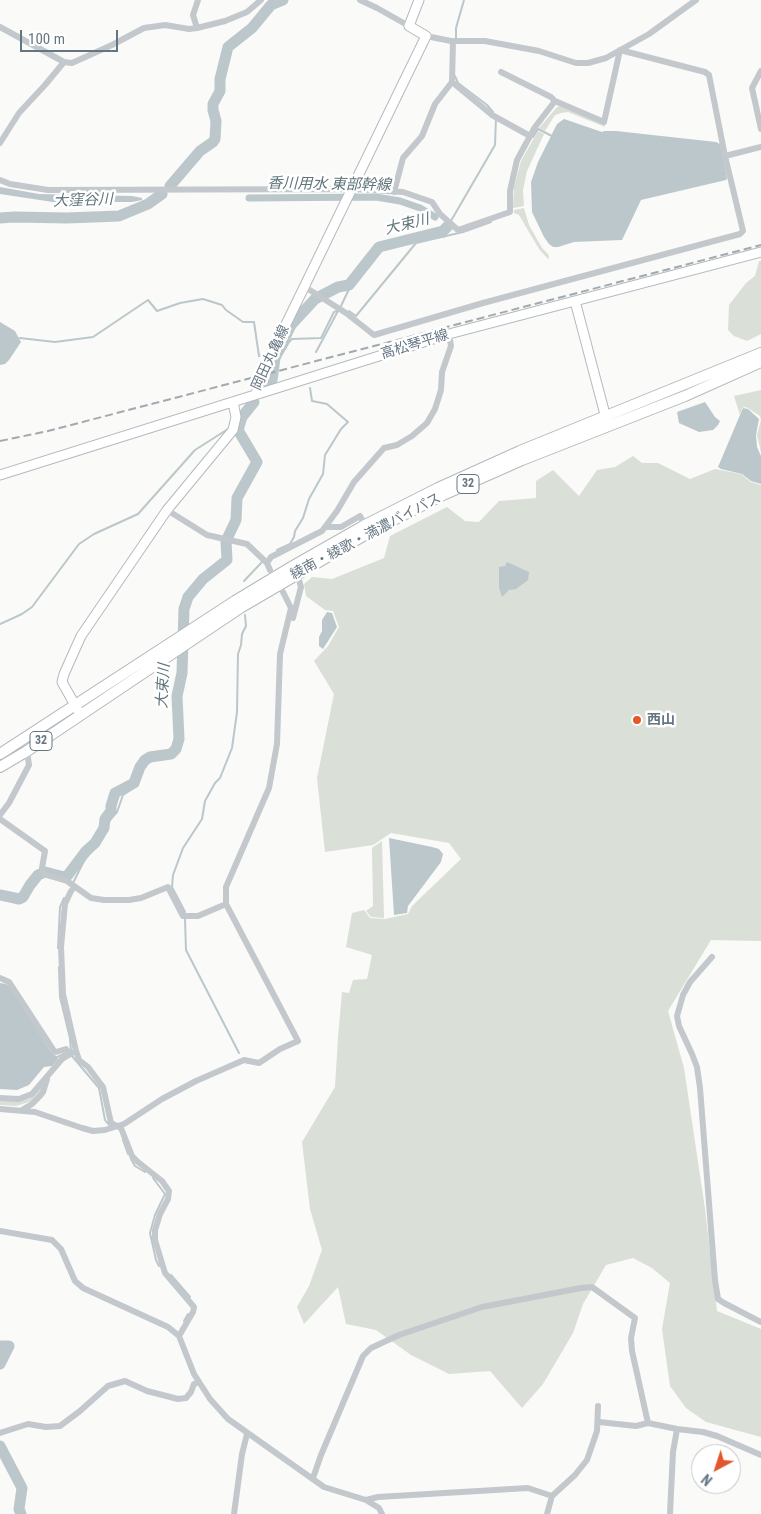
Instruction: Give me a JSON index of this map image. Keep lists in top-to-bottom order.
{
  "streets": {
    "highway": ["32", "綾南・綾歌・満濃バイパス"],
    "main road": ["高松琴平線", "岡田丸亀線"]
  },
  "crossings": [
    ["高松琴平線", "岡田丸亀線"]
  ],
  "water": ["香川用水 東部幹線", "大窪谷川", "大束川"],
  "places": ["西山"],
  "scale_bar": "100 m",
  "north": "bottom left"
}
